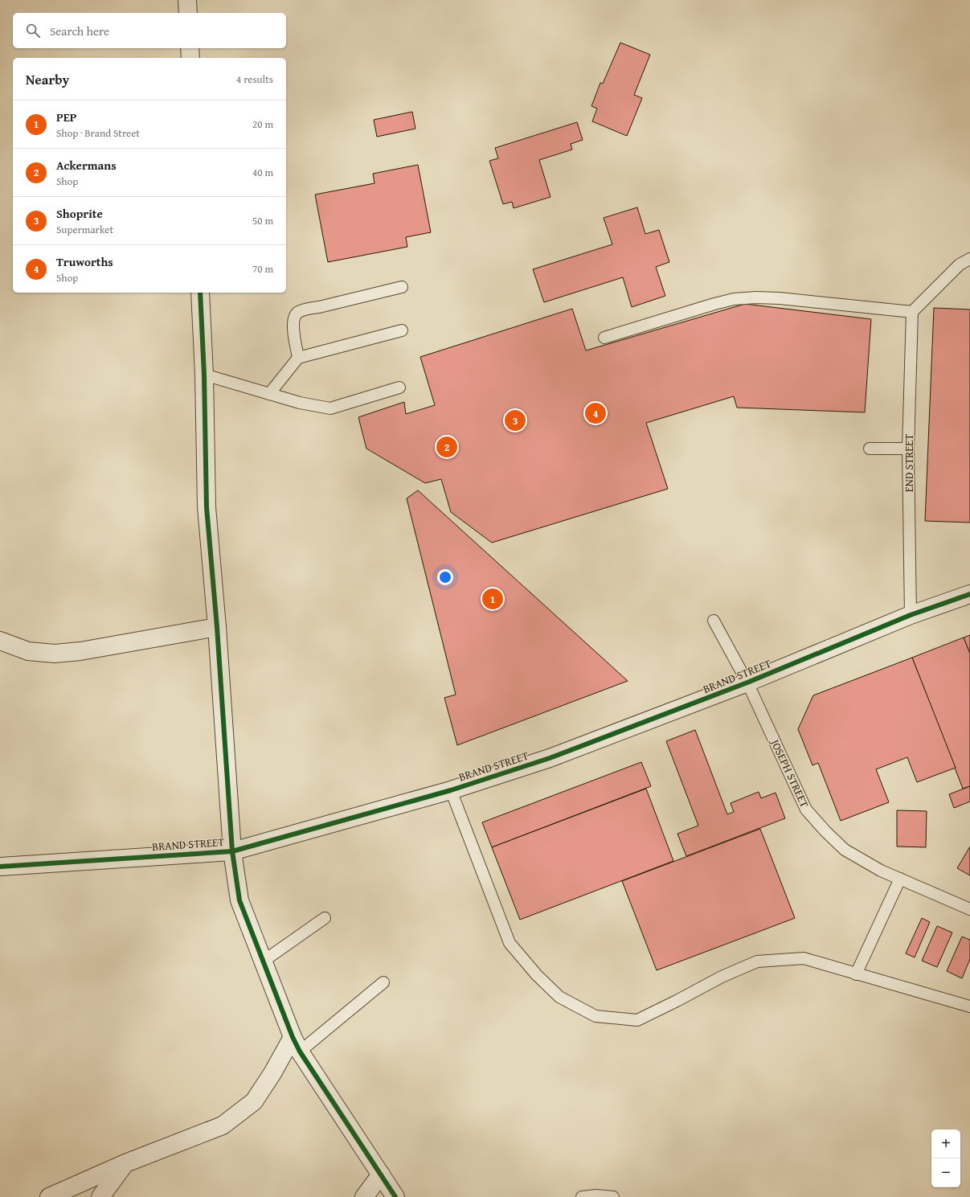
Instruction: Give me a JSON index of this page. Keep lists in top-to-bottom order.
{
  "streets": {
    "street": ["BRAND STREET"],
    "lane": ["END STREET", "JOSEPH STREET"]
  },
  "crossings": [
    ["END STREET", "BRAND STREET"],
    ["BRAND STREET", "JOSEPH STREET"]
  ],
  "page": {
    "search": "Search here",
    "heading": ["Nearby", "4 results"],
    "list": [
      {
        "mark": "1",
        "name": "PEP",
        "note": "Shop · Brand Street",
        "value": "20 m"
      },
      {
        "mark": "2",
        "name": "Ackermans",
        "note": "Shop",
        "value": "40 m"
      },
      {
        "mark": "3",
        "name": "Shoprite",
        "note": "Supermarket",
        "value": "50 m"
      },
      {
        "mark": "4",
        "name": "Truworths",
        "note": "Shop",
        "value": "70 m"
      }
    ],
    "pins": [
      "4",
      "3",
      "2",
      "1"
    ],
    "map_buttons": ["+", "−"]
  }
}
